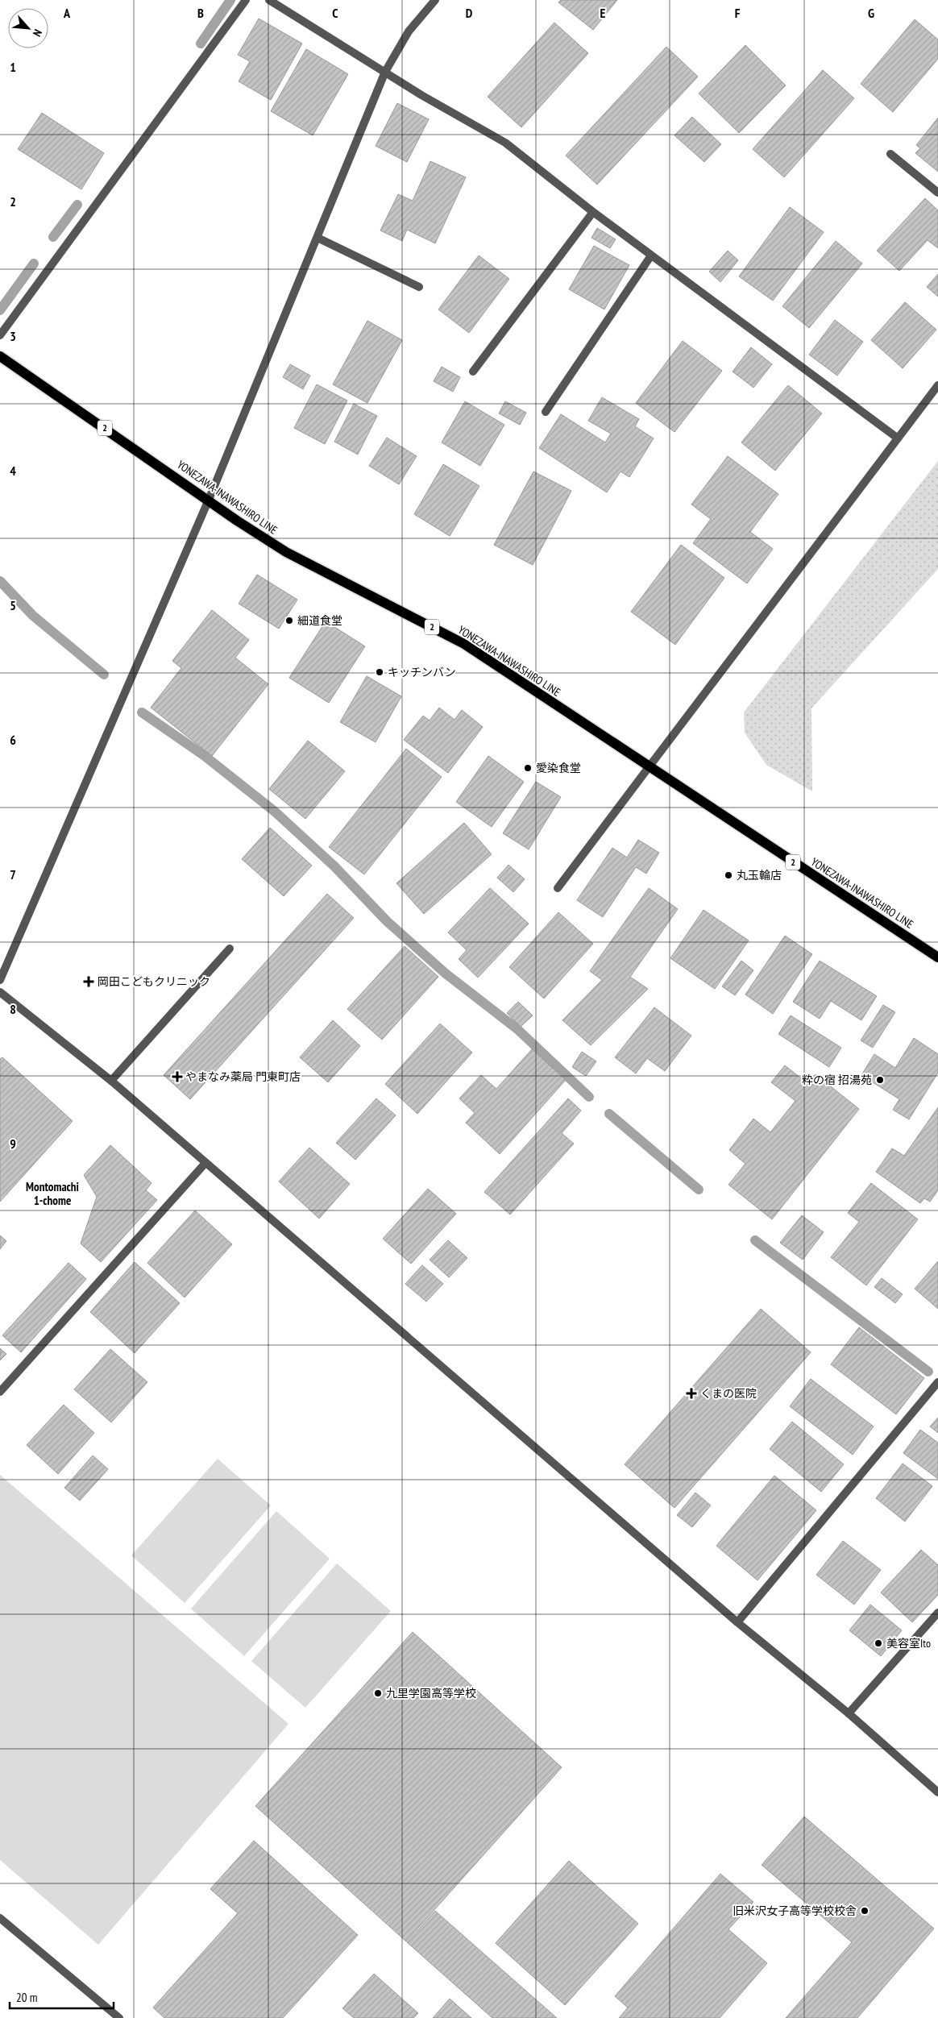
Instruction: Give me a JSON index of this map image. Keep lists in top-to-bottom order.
{
  "streets": {
    "main road": ["2", "YONEZAWA-INAWASHIRO LINE"]
  },
  "districts": ["Montomachi 1-chome"],
  "places": {
    "other": [
      "細道食堂",
      "キッチンバン",
      "愛染食堂",
      "丸玉輪店",
      "粋の宿 招湯苑",
      "美容室Ito",
      "九里学園高等学校",
      "旧米沢女子高等学校校舎"
    ],
    "health": ["岡田こどもクリニック", "やまなみ薬局 門東町店", "くまの医院"]
  },
  "scale_bar": "20 m",
  "north": "bottom right",
  "grid": {
    "columns": [
      "A",
      "B",
      "C",
      "D",
      "E",
      "F",
      "G"
    ],
    "rows": [
      "1",
      "2",
      "3",
      "4",
      "5",
      "6",
      "7",
      "8",
      "9"
    ]
  }
}
